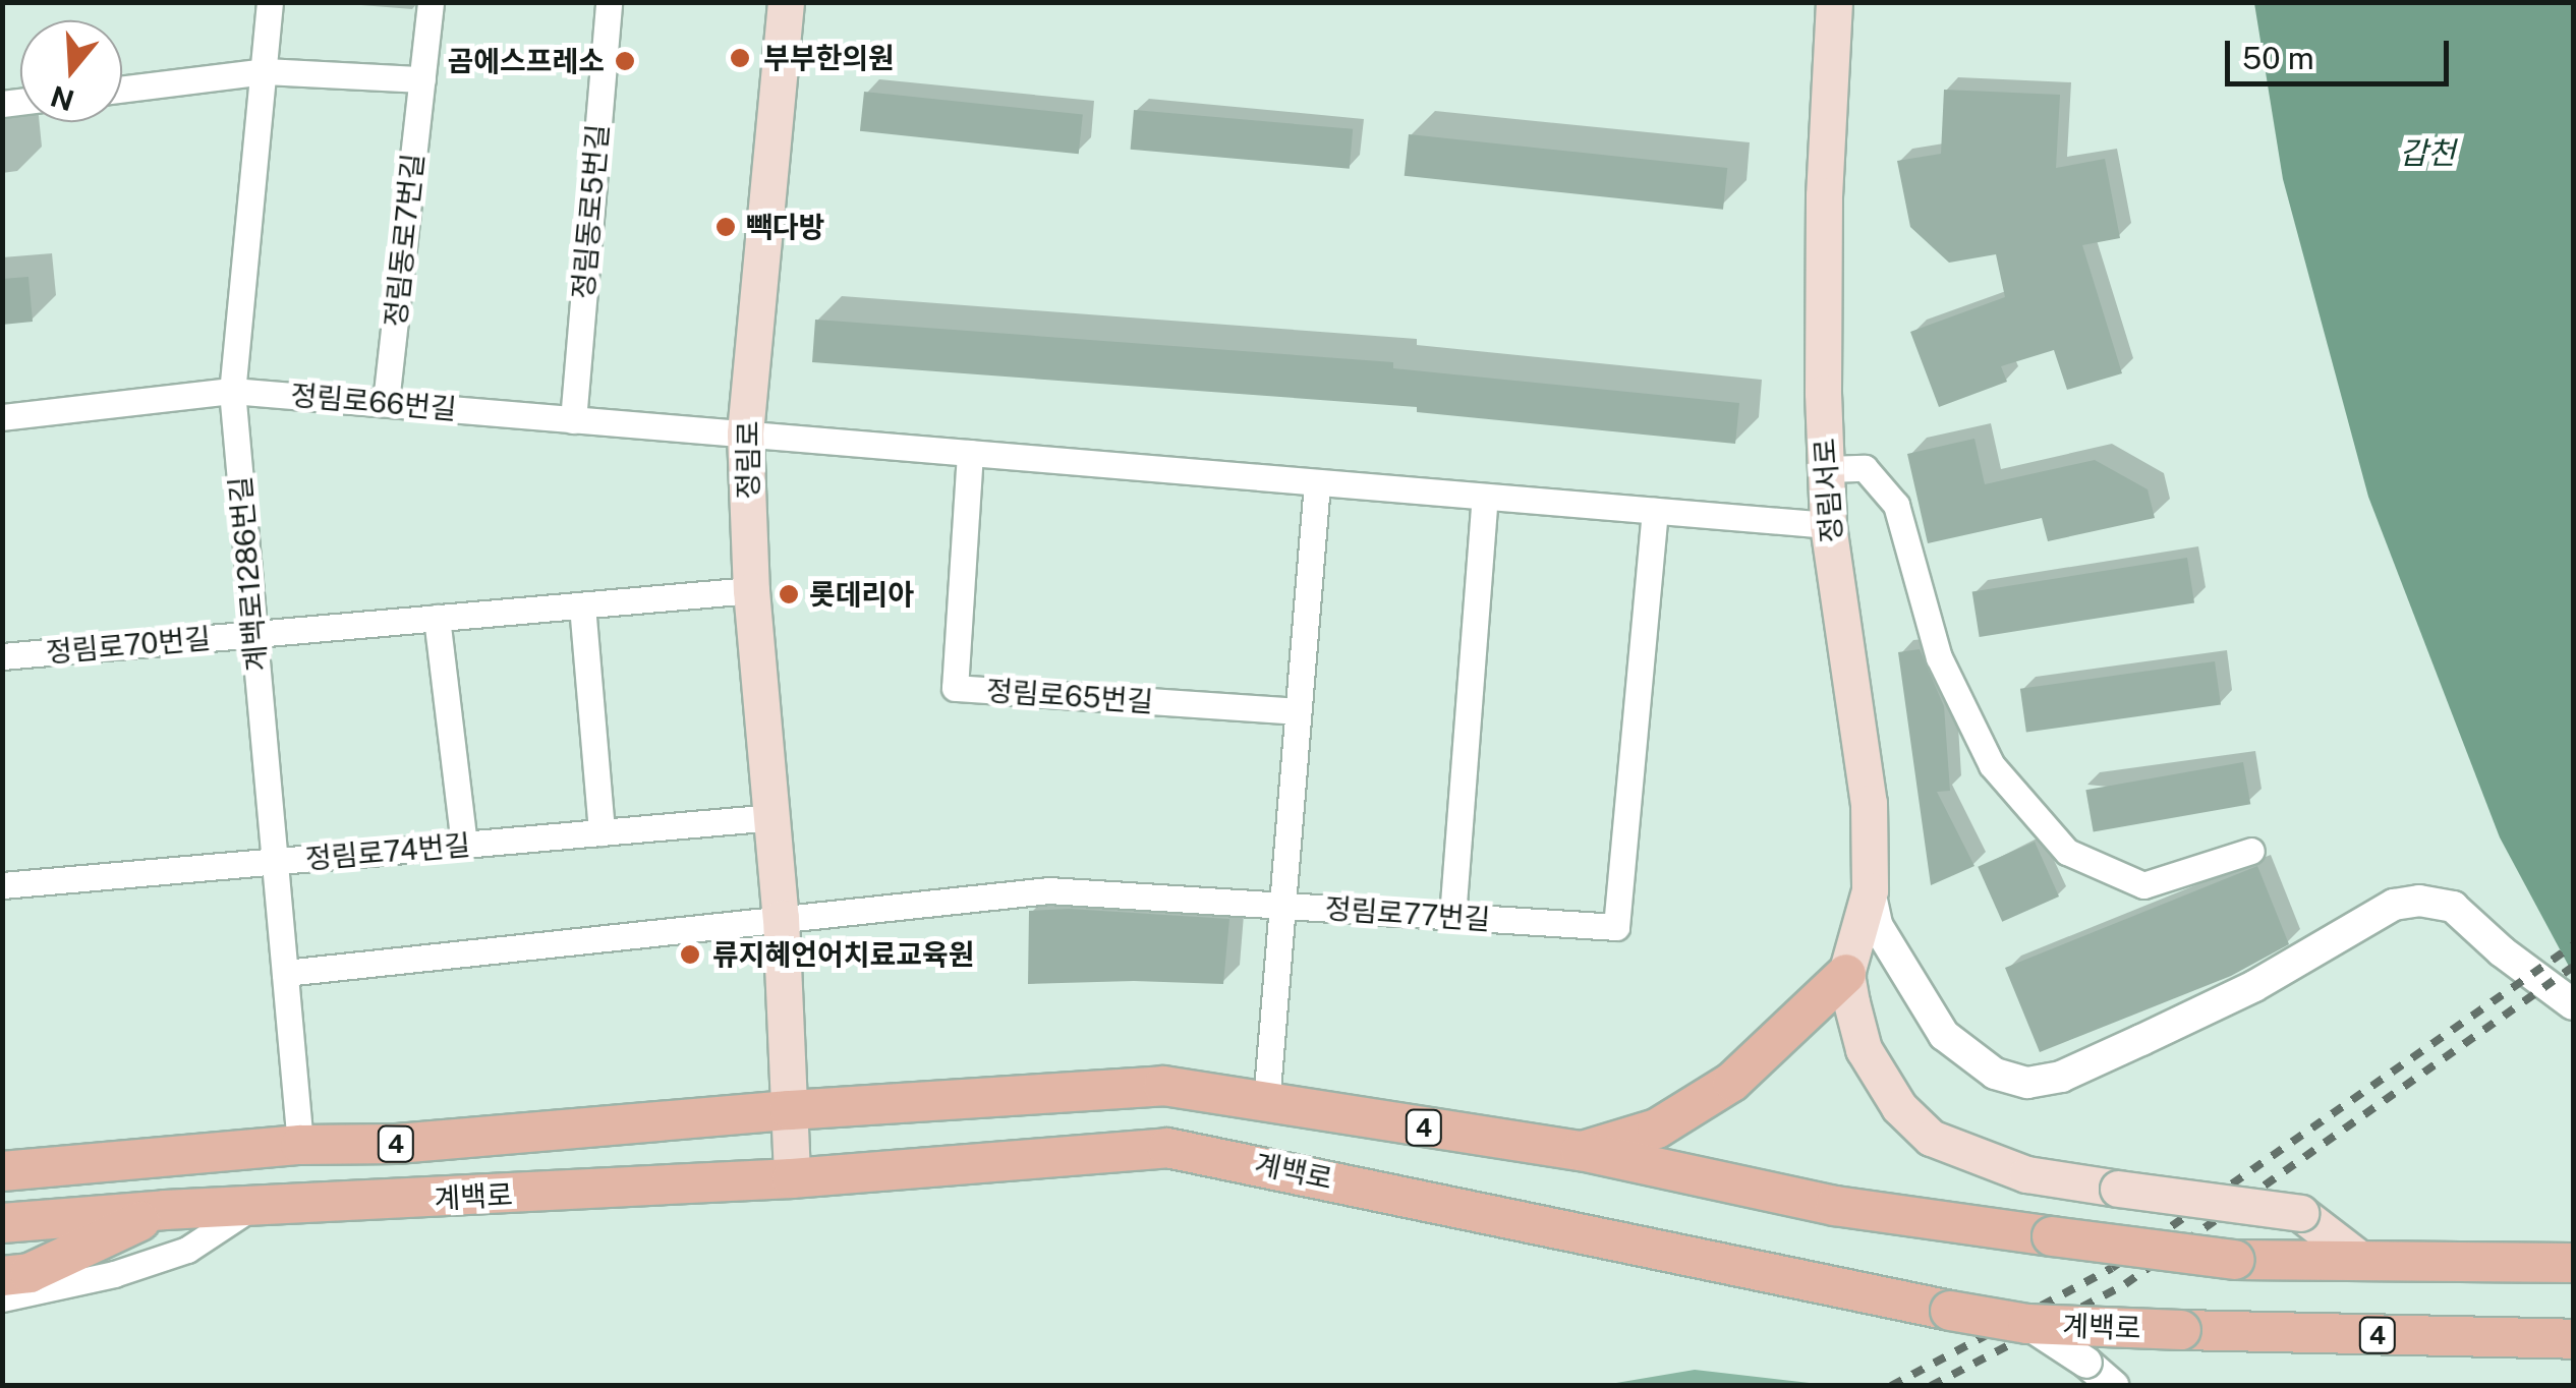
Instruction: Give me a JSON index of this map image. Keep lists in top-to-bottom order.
{
  "streets": {
    "main road": [
      "정림로",
      "정림서로",
      "4",
      "계백로"
    ],
    "street": [
      "정림동로5번길",
      "정림동로7번길",
      "정림로66번길",
      "계백로1286번길",
      "정림로70번길",
      "정림로65번길",
      "정림로74번길",
      "정림로77번길"
    ]
  },
  "crossings": [
    ["정림동로5번길", "정림로66번길"],
    ["정림동로7번길", "정림로66번길"],
    ["정림로66번길", "정림로"],
    ["정림로66번길", "계백로1286번길"],
    ["정림로", "정림로70번길"],
    ["정림로", "정림로74번길"],
    ["정림로", "정림로77번길"],
    ["정림로", "계백로"],
    ["계백로1286번길", "정림로70번길"],
    ["계백로1286번길", "정림로74번길"],
    ["계백로1286번길", "계백로"],
    ["4", "계백로"]
  ],
  "water": ["갑천"],
  "places": [
    "부부한의원",
    "곰에스프레소",
    "빽다방",
    "롯데리아",
    "류지혜언어치료교육원"
  ],
  "scale_bar": "50 m",
  "north": "bottom"
}
